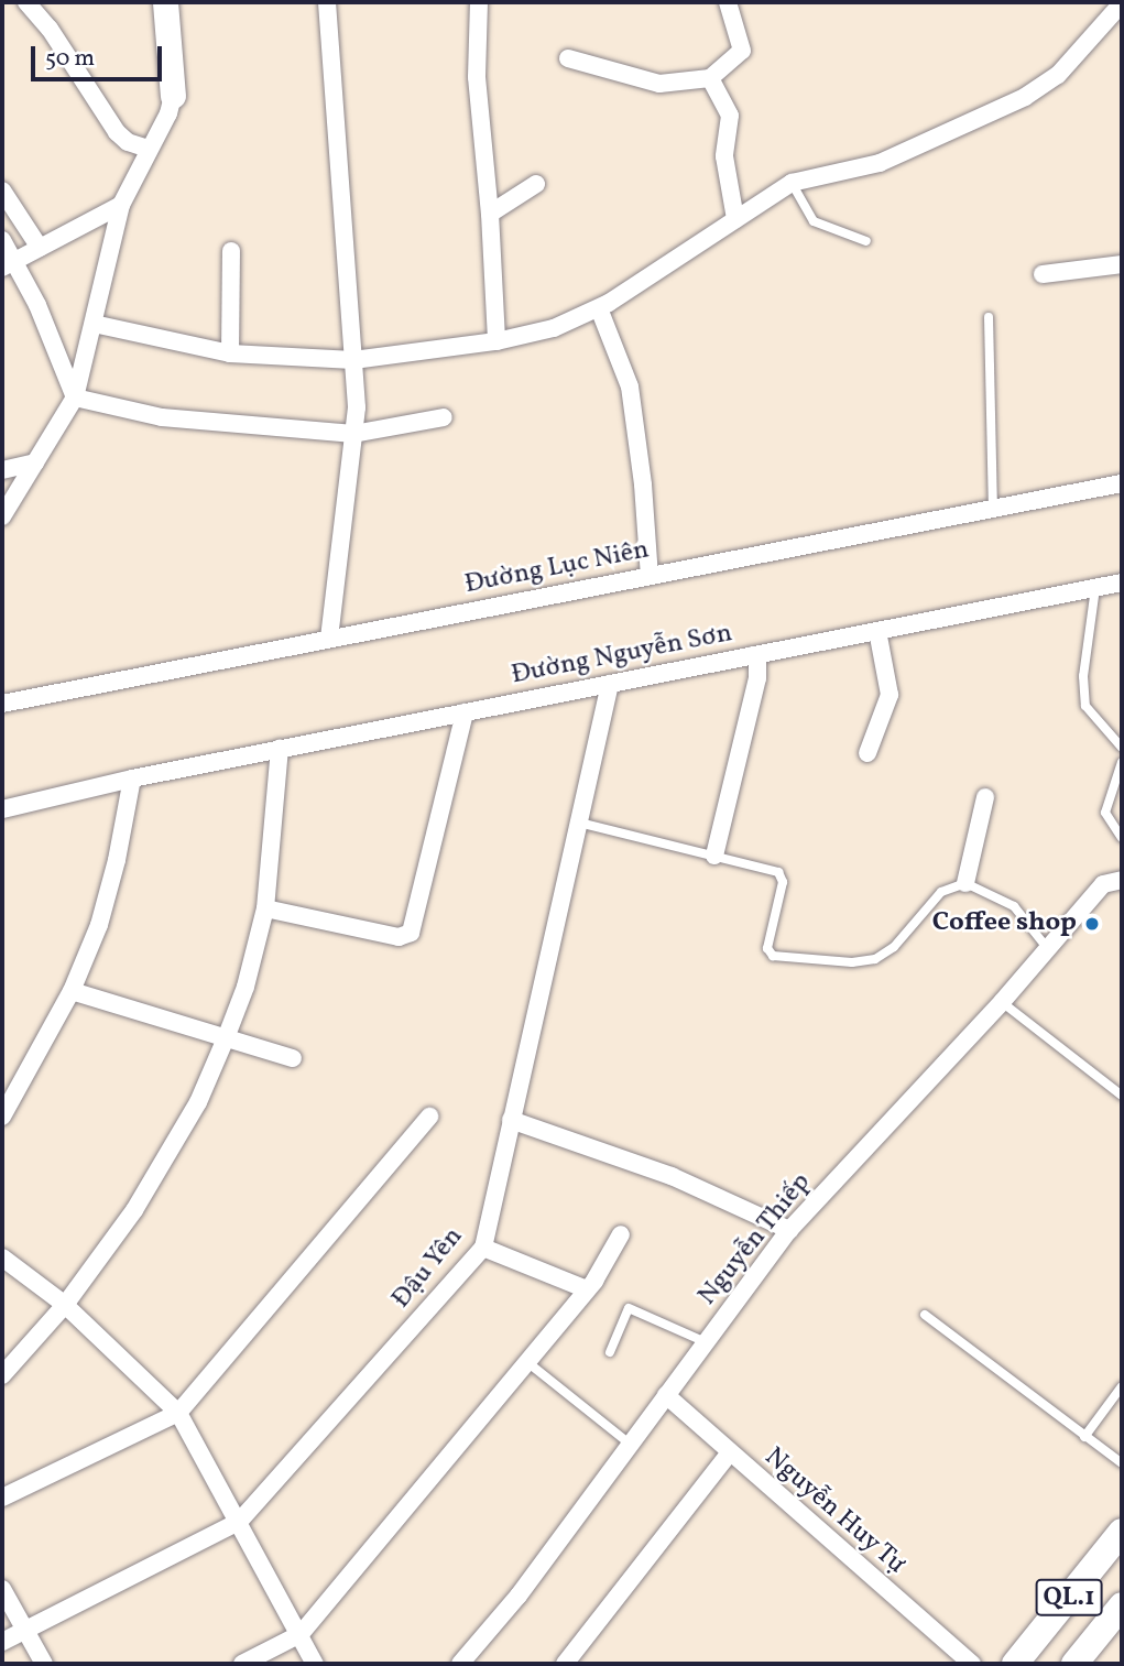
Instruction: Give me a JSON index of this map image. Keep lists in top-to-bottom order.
{
  "streets": {
    "main road": ["QL.1"],
    "street": [
      "Đường Lục Niên",
      "Đường Nguyễn Sơn",
      "Nguyễn Thiếp",
      "Đậu Yên",
      "Nguyễn Huy Tự"
    ]
  },
  "crossings": [
    ["Đường Nguyễn Sơn", "Đậu Yên"],
    ["Nguyễn Thiếp", "Nguyễn Huy Tự"]
  ],
  "places": ["Coffee shop"],
  "scale_bar": "50 m"
}
